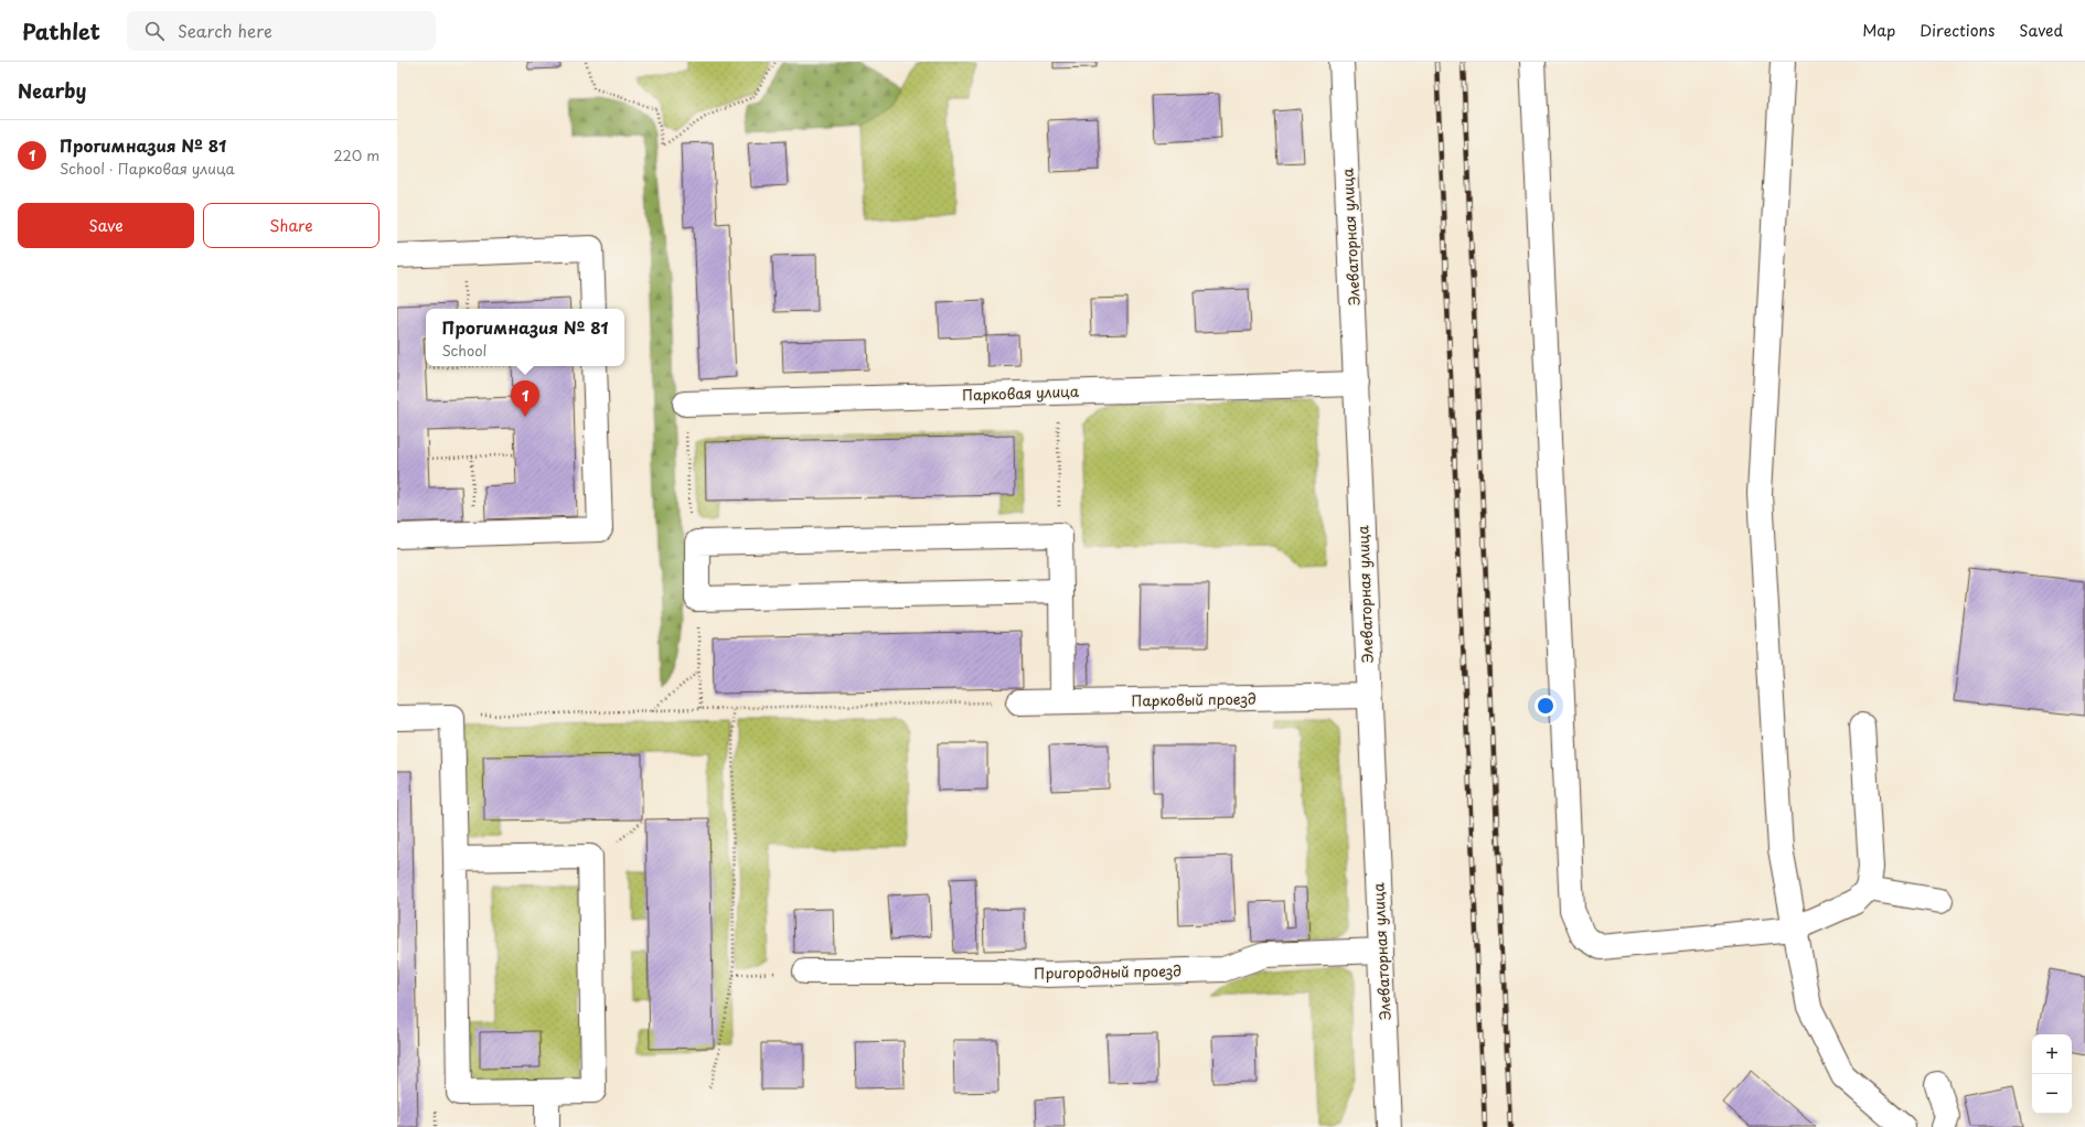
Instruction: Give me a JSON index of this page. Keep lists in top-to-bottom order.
{
  "streets": {
    "street": [
      "Элеваторная улица",
      "Парковая улица",
      "Парковый проезд",
      "Пригородный проезд"
    ]
  },
  "crossings": [
    ["Элеваторная улица", "Парковая улица"],
    ["Элеваторная улица", "Парковый проезд"],
    ["Элеваторная улица", "Пригородный проезд"]
  ],
  "page": {
    "header": "Pathlet",
    "search": "Search here",
    "nav": ["Map", "Directions", "Saved"],
    "heading": "Nearby",
    "list": [
      {
        "mark": "1",
        "name": "Прогимназия № 81",
        "note": "School · Парковая улица",
        "value": "220 m"
      }
    ],
    "buttons": ["Save", "Share"],
    "popup": ["Прогимназия № 81", "School"],
    "pins": "1",
    "map_buttons": ["+", "−"]
  }
}
